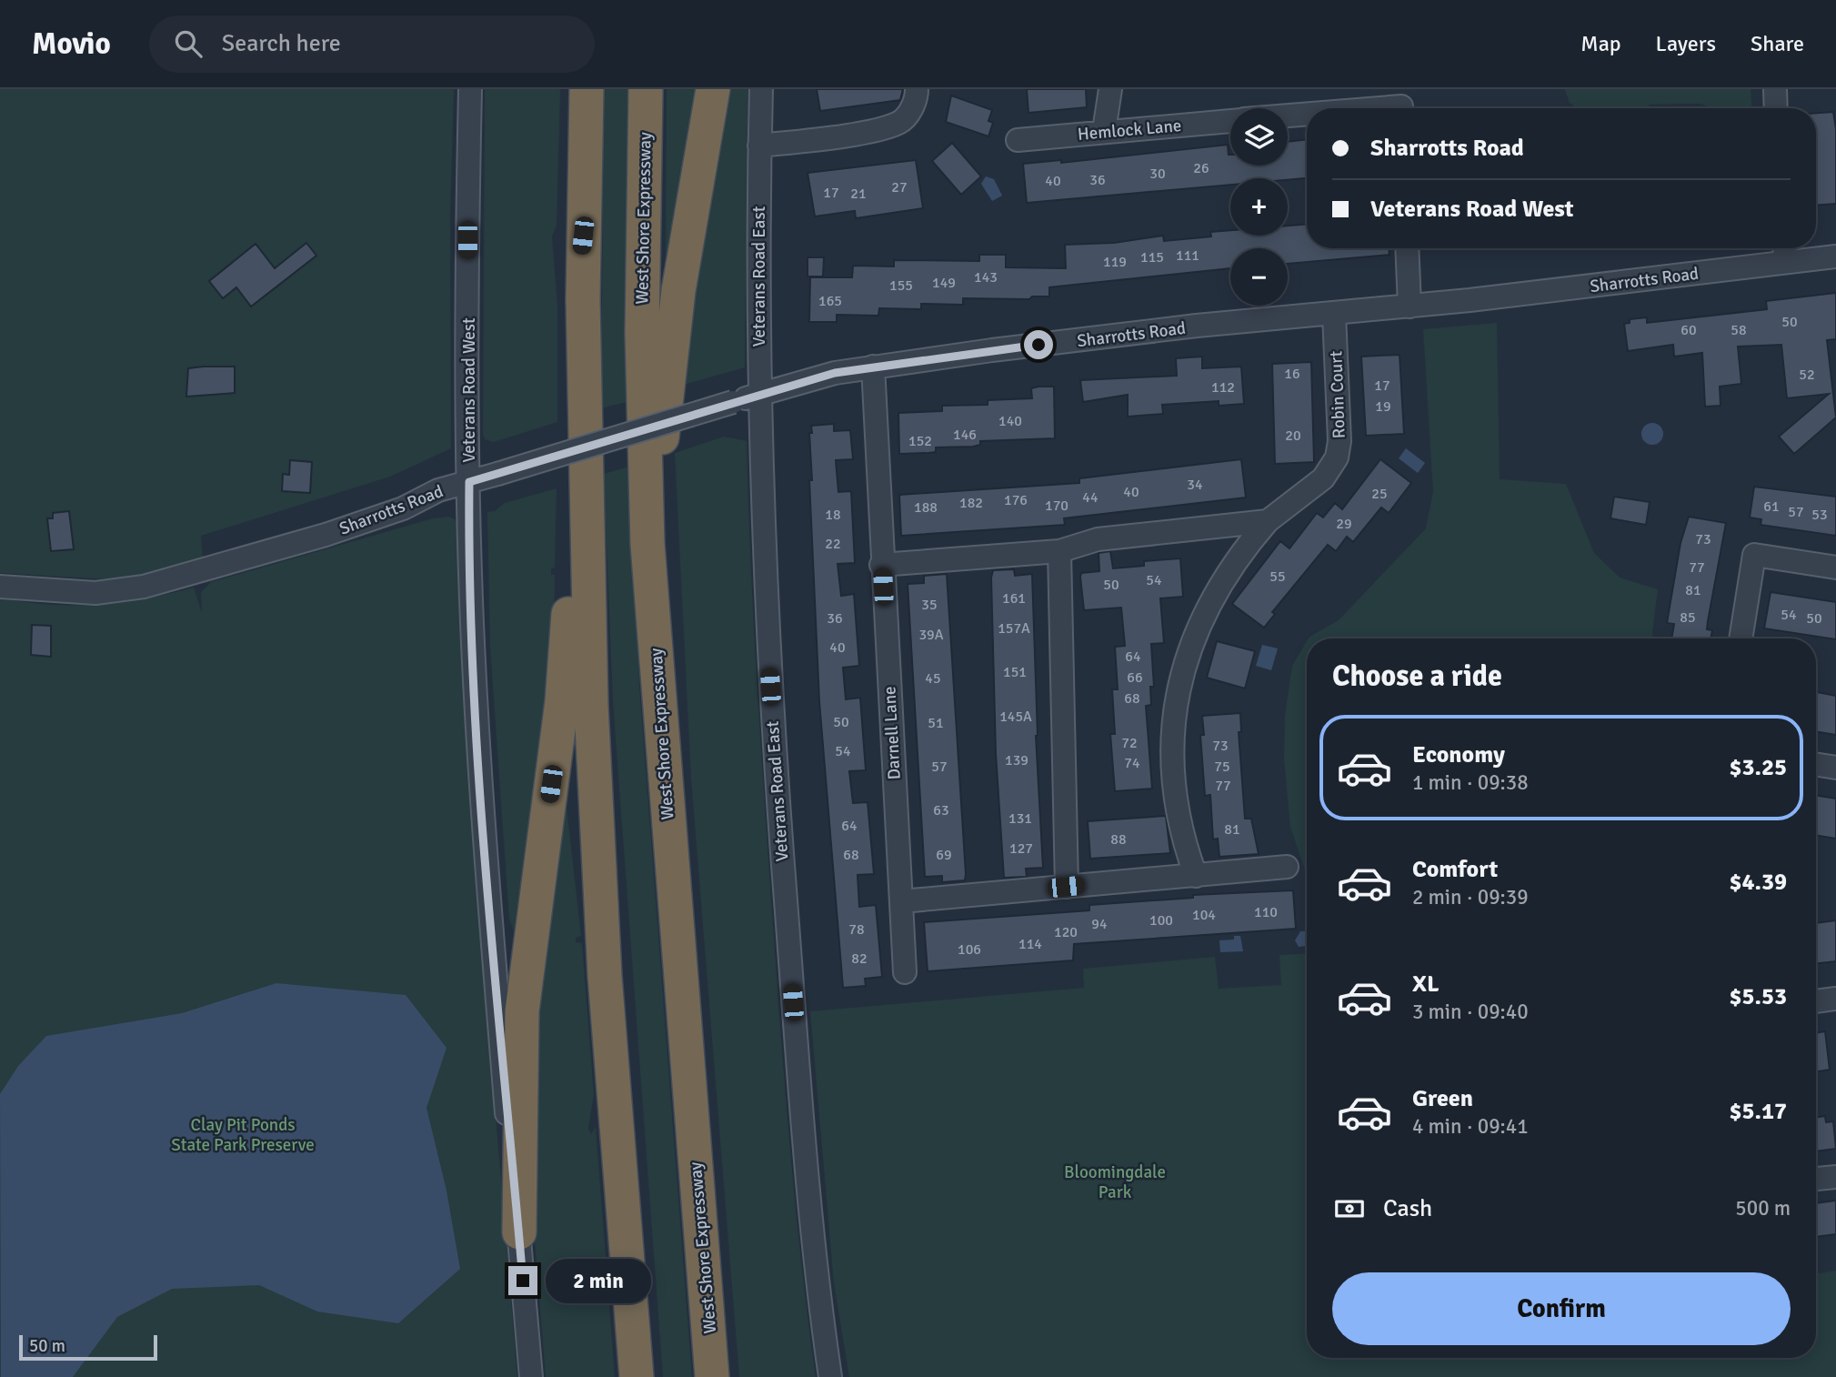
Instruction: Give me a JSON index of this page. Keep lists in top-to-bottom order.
{
  "streets": {
    "highway": ["West Shore Expressway"],
    "street": [
      "Hemlock Lane",
      "Veterans Road East",
      "Sharrotts Road",
      "Veterans Road West",
      "Robin Court",
      "Darnell Lane"
    ]
  },
  "crossings": [
    ["Veterans Road East", "Sharrotts Road"],
    ["Sharrotts Road", "Veterans Road West"],
    ["Sharrotts Road", "Robin Court"],
    ["Sharrotts Road", "Darnell Lane"]
  ],
  "parks": ["Clay Pit Ponds State Park Preserve", "Bloomingdale Park"],
  "house_numbers": [
    "26",
    "30",
    "36",
    "40",
    "27",
    "17",
    "21",
    "111",
    "115",
    "119",
    "143",
    "149",
    "155",
    "165",
    "50",
    "60",
    "58",
    "16",
    "52",
    "17",
    "112",
    "19",
    "140",
    "146",
    "20",
    "152",
    "34",
    "40",
    "25",
    "44",
    "176",
    "182",
    "170",
    "61",
    "188",
    "57",
    "18",
    "53",
    "29",
    "73",
    "22",
    "77",
    "55",
    "54",
    "50",
    "81",
    "161",
    "35",
    "54",
    "85",
    "36",
    "50",
    "157A",
    "39A",
    "40",
    "64",
    "151",
    "66",
    "45",
    "68",
    "145A",
    "50",
    "51",
    "72",
    "73",
    "54",
    "139",
    "74",
    "57",
    "75",
    "77",
    "63",
    "131",
    "64",
    "81",
    "88",
    "127",
    "68",
    "69",
    "110",
    "104",
    "100",
    "94",
    "78",
    "120",
    "114",
    "106",
    "82"
  ],
  "scale_bar": "50 m",
  "page": {
    "header": "Movio",
    "search": "Search here",
    "nav": ["Map", "Layers", "Share"],
    "map_buttons": ["+", "−"],
    "banner": ["Sharrotts Road", "Veterans Road West"],
    "heading": "Choose a ride",
    "list": [
      {
        "name": "Economy",
        "note": "1 min · 09:38",
        "value": "$3.25"
      },
      {
        "name": "Comfort",
        "note": "2 min · 09:39",
        "value": "$4.39"
      },
      {
        "name": "XL",
        "note": "3 min · 09:40",
        "value": "$5.53"
      },
      {
        "name": "Green",
        "note": "4 min · 09:41",
        "value": "$5.17"
      }
    ],
    "pay": ["Cash", "500 m"],
    "bubble": "2 min",
    "buttons": "Confirm",
    "scale": "50 m"
  }
}
